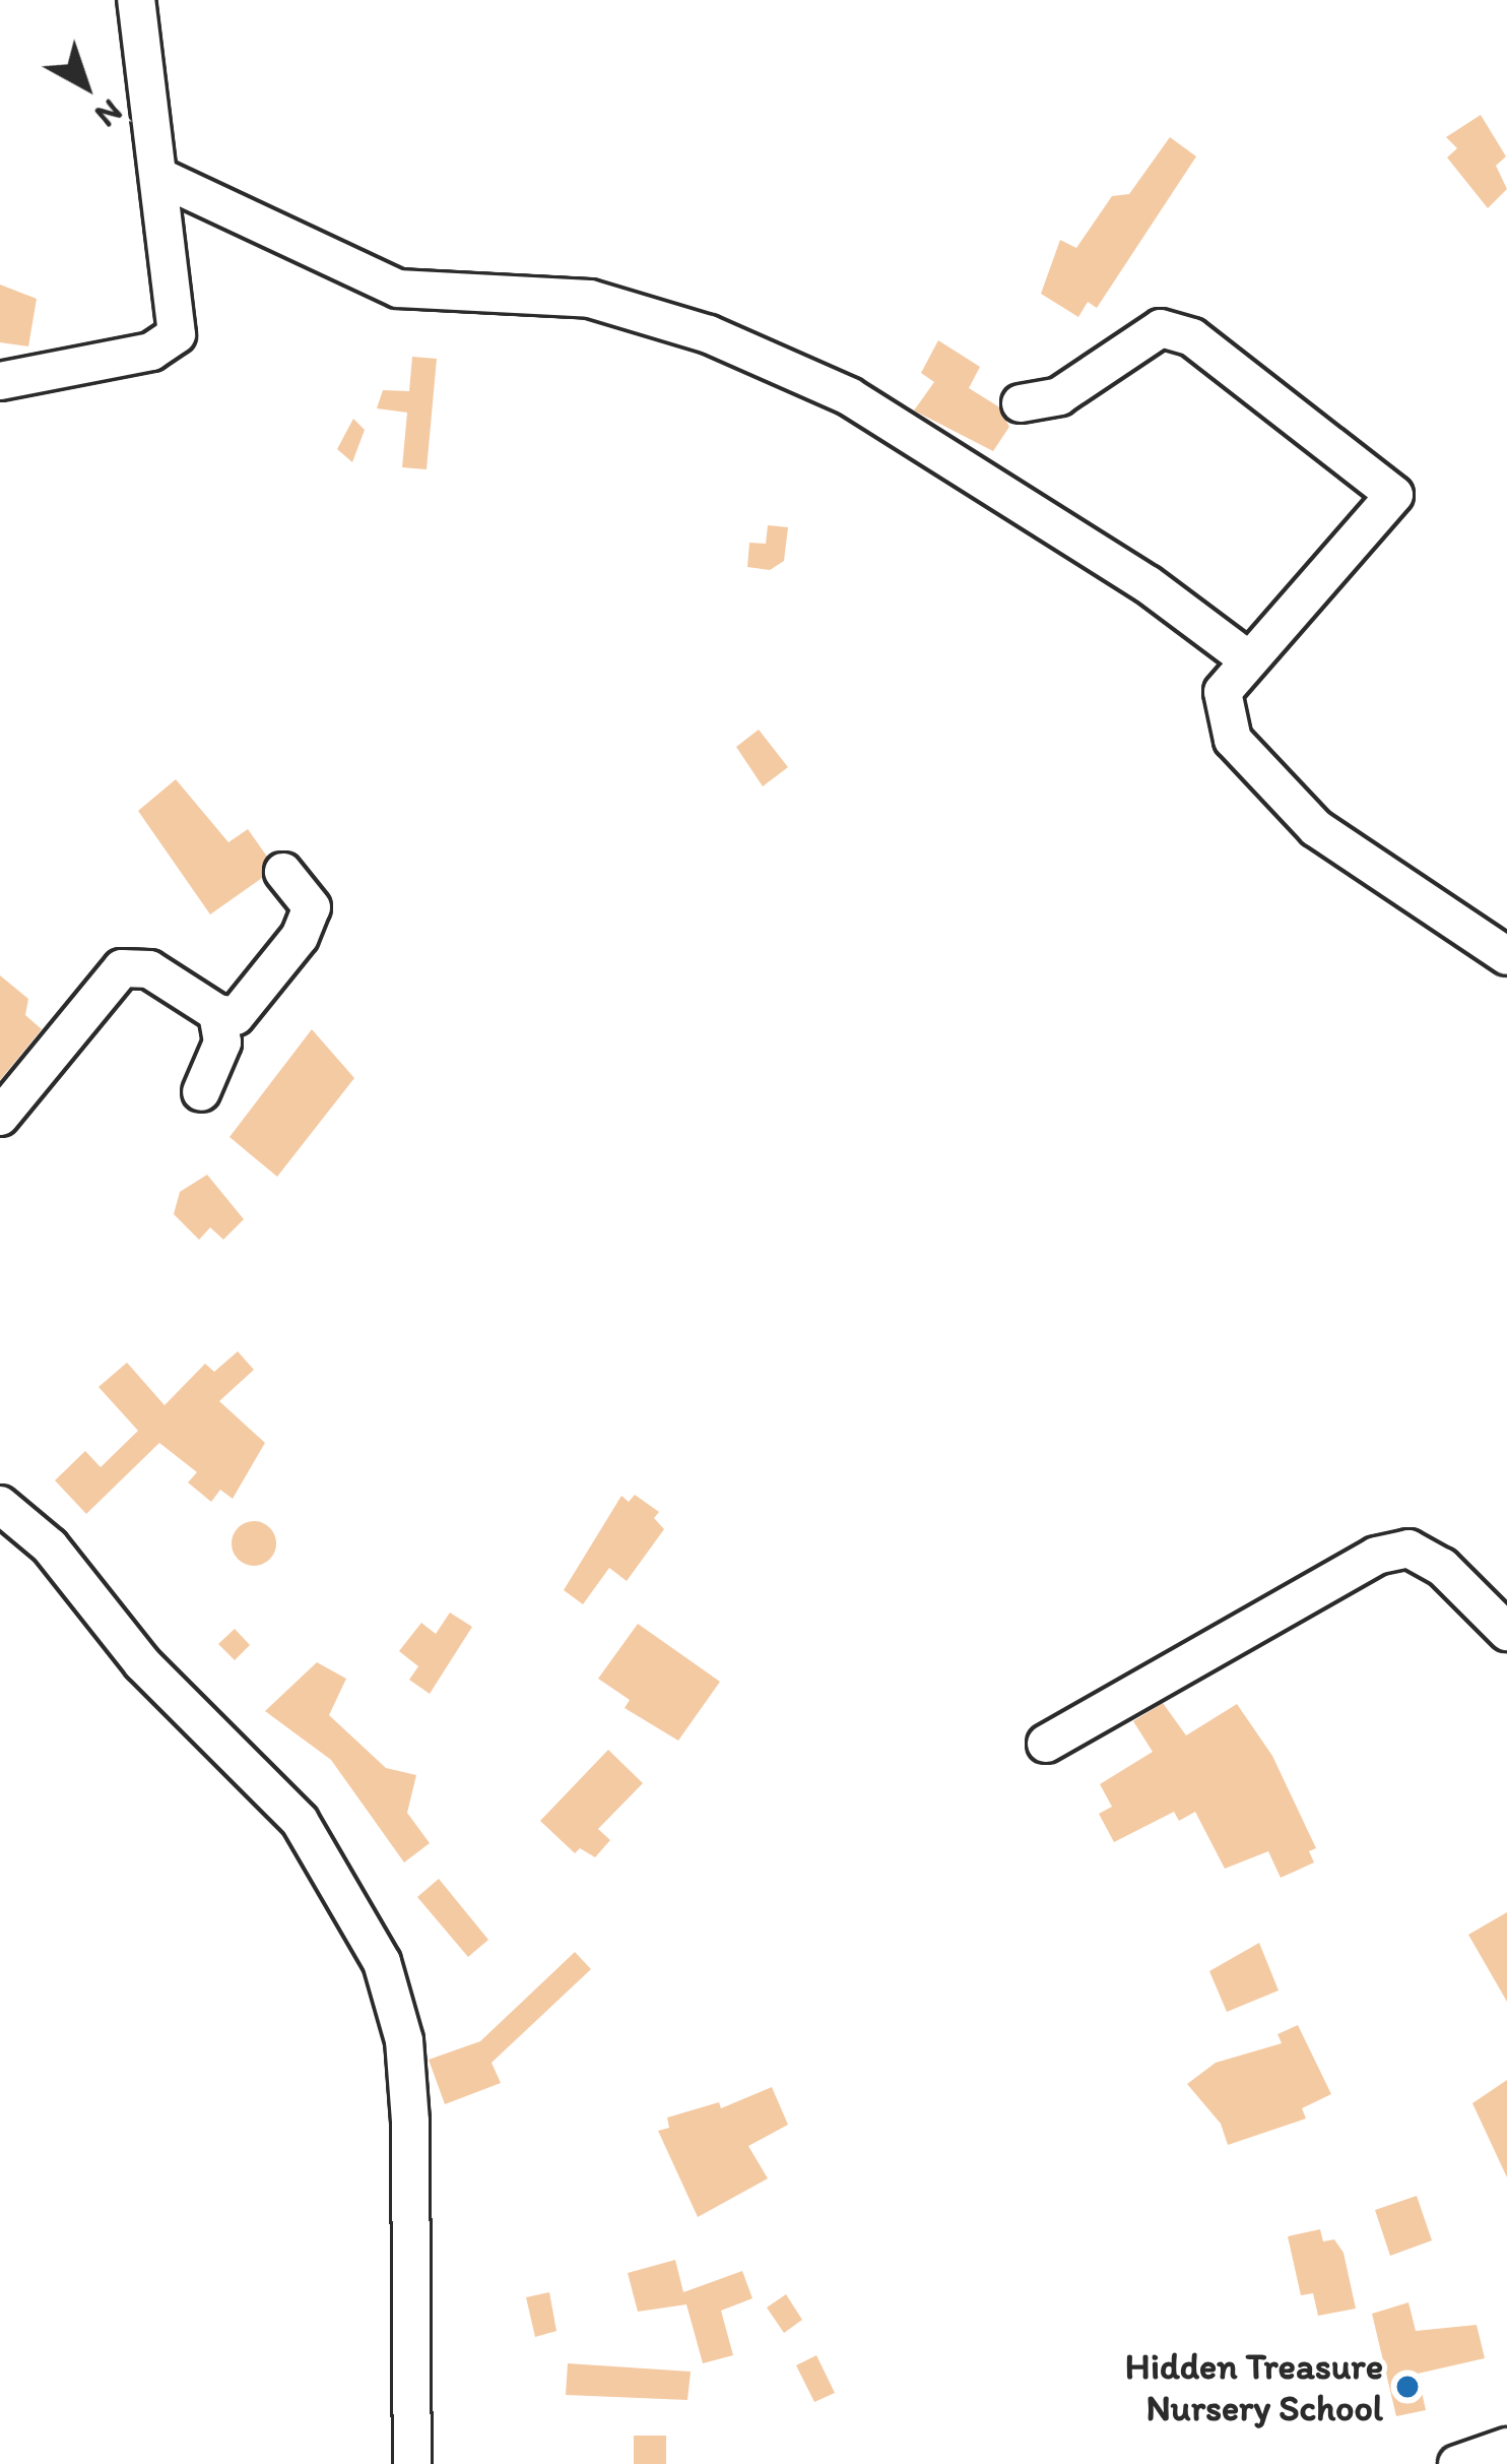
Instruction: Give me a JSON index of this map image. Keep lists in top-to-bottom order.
{
  "places": ["Hidden Treasure Nursery School"],
  "north": "bottom right"
}
